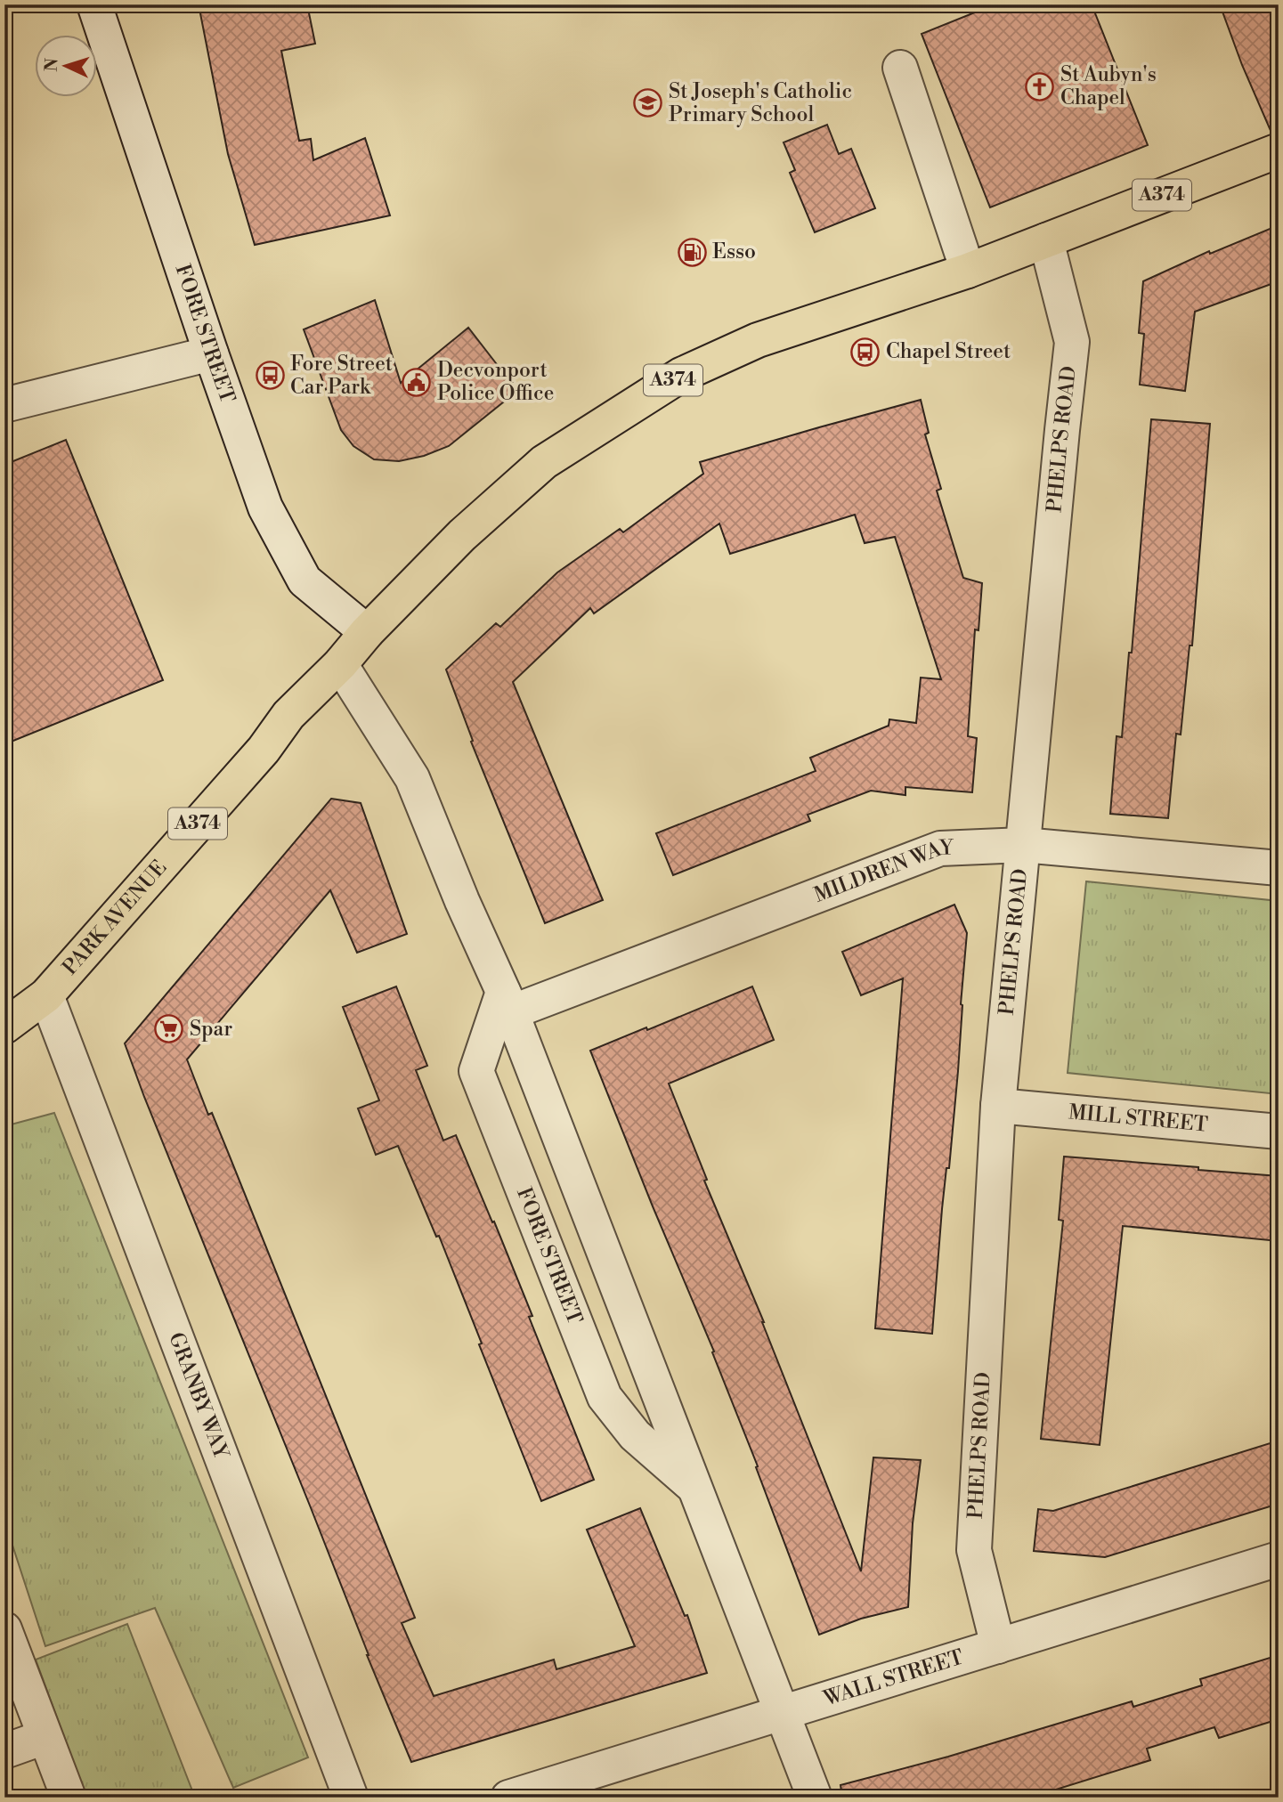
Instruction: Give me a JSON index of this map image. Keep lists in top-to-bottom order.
{
  "streets": {
    "main road": ["A374", "PARK AVENUE"],
    "street": [
      "FORE STREET",
      "PHELPS ROAD",
      "MILDREN WAY",
      "MILL STREET",
      "GRANBY WAY",
      "WALL STREET"
    ]
  },
  "crossings": [
    ["A374", "FORE STREET"],
    ["A374", "PHELPS ROAD"],
    ["A374", "PARK AVENUE"],
    ["FORE STREET", "MILDREN WAY"],
    ["FORE STREET", "PARK AVENUE"],
    ["FORE STREET", "WALL STREET"],
    ["PHELPS ROAD", "MILDREN WAY"],
    ["PHELPS ROAD", "MILL STREET"],
    ["PHELPS ROAD", "WALL STREET"],
    ["PARK AVENUE", "GRANBY WAY"]
  ],
  "places": {
    "church": ["St Aubyn's Chapel"],
    "school or university": ["St Joseph's Catholic Primary School"],
    "fuel station": ["Esso"],
    "bus stop": ["Chapel Street", "Fore Street Car Park"],
    "public building": ["Decvonport Police Office"],
    "supermarket": ["Spar"]
  },
  "north": "left"
}
